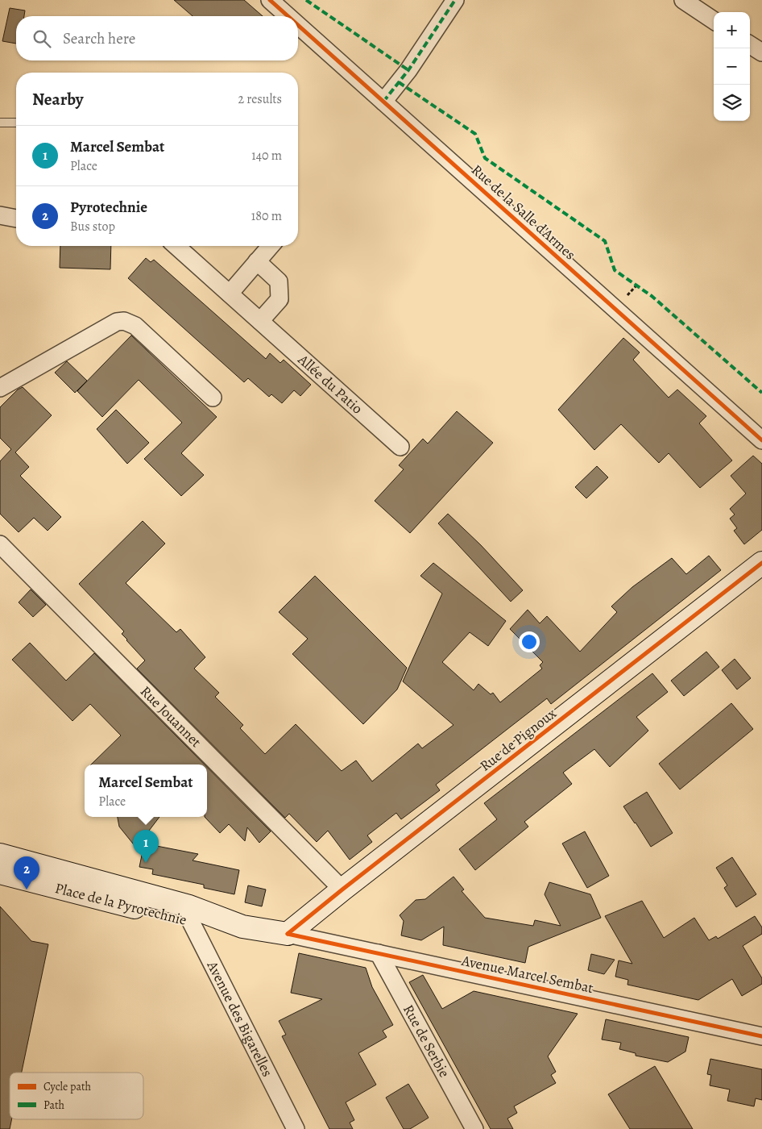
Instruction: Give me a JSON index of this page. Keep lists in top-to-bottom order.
{
  "streets": {
    "main road": ["Rue de Pignoux", "Place de la Pyrotechnie", "Avenue Marcel Sembat"],
    "street": [
      "Rue de la Salle d'Armes",
      "Allée du Patio",
      "Rue Jouannet",
      "Avenue des Bigarelles",
      "Rue de Serbie"
    ]
  },
  "crossings": [
    ["Rue Jouannet", "Rue de Pignoux"],
    ["Rue de Pignoux", "Avenue Marcel Sembat"],
    ["Place de la Pyrotechnie", "Avenue Marcel Sembat"],
    ["Place de la Pyrotechnie", "Avenue des Bigarelles"],
    ["Avenue Marcel Sembat", "Avenue des Bigarelles"],
    ["Avenue Marcel Sembat", "Rue de Serbie"]
  ],
  "legend": ["Cycle path", "Path"],
  "page": {
    "map_buttons": ["+", "−"],
    "search": "Search here",
    "heading": ["Nearby", "2 results"],
    "list": [
      {
        "mark": "1",
        "name": "Marcel Sembat",
        "note": "Place",
        "value": "140 m"
      },
      {
        "mark": "2",
        "name": "Pyrotechnie",
        "note": "Bus stop",
        "value": "180 m"
      }
    ],
    "popup": ["Marcel Sembat", "Place"],
    "pins": ["1", "2"]
  }
}
